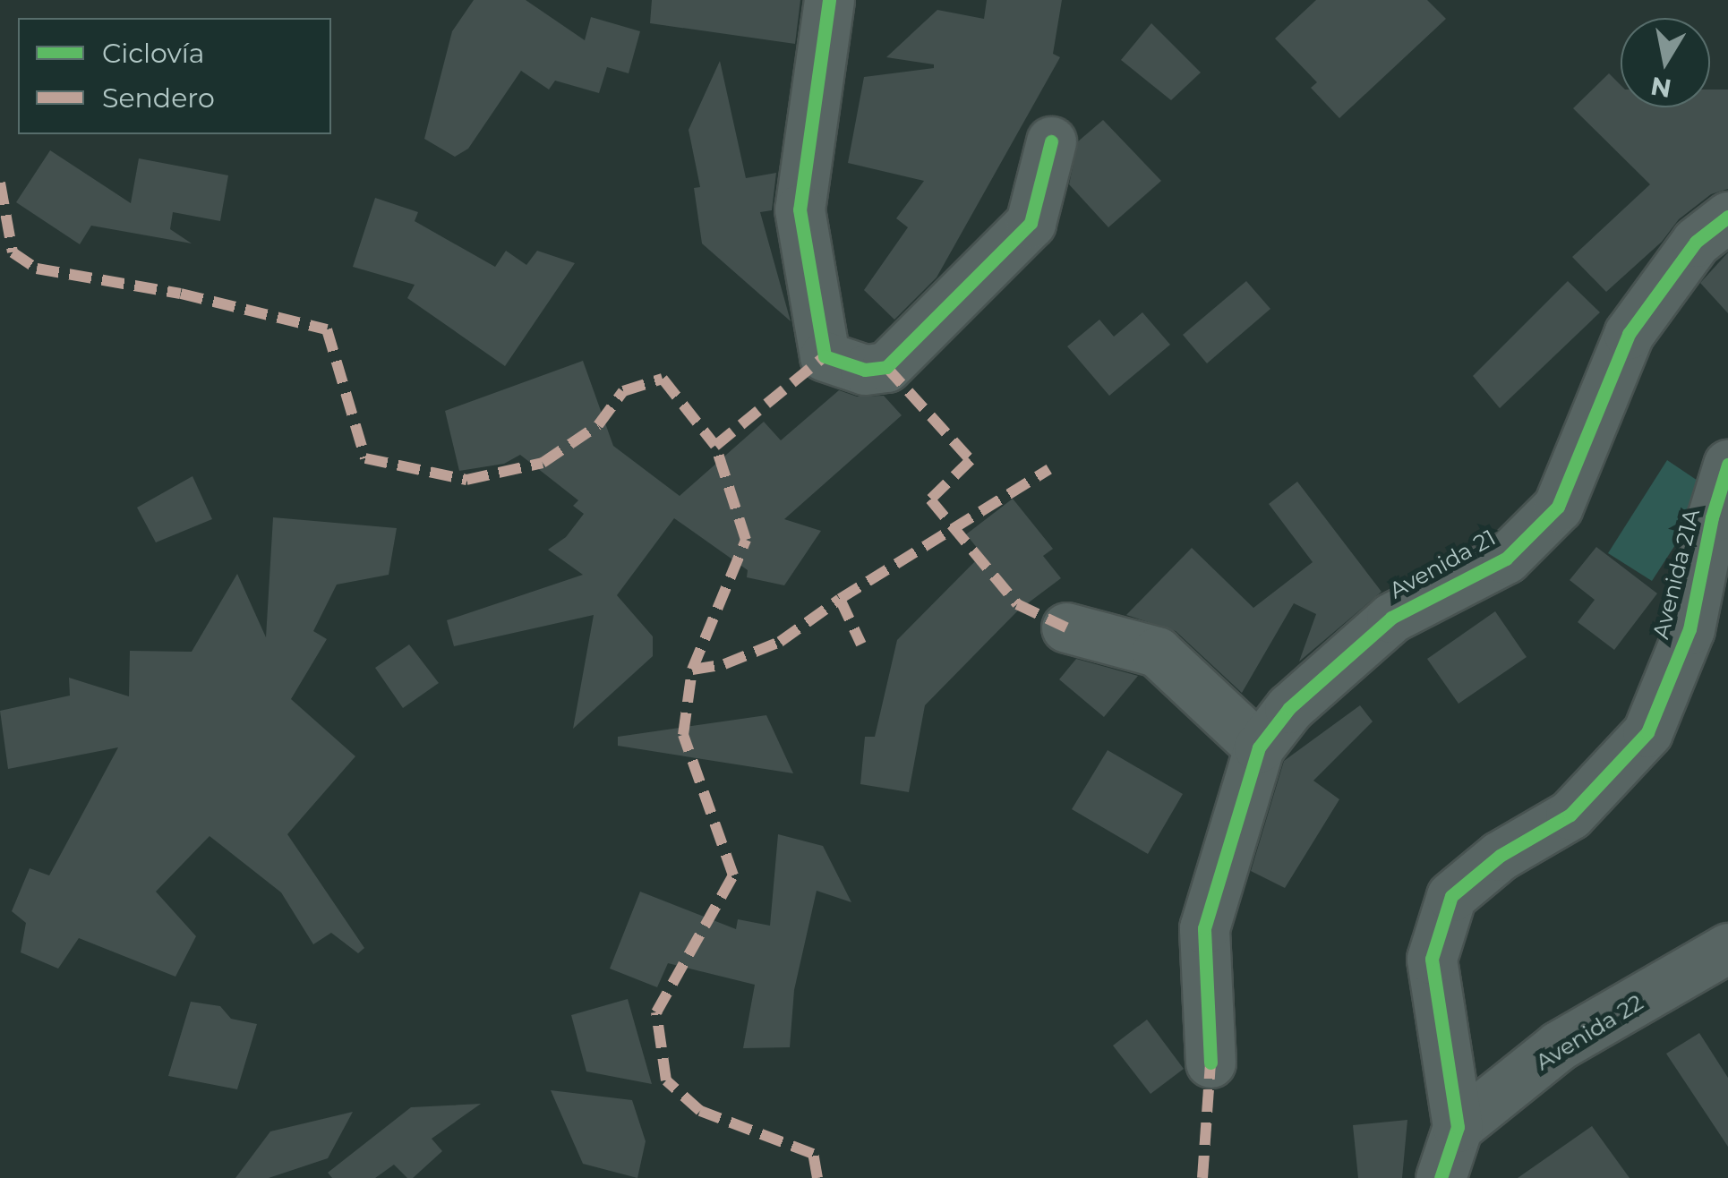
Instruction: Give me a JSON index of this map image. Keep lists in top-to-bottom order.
{
  "streets": {
    "street": ["Avenida 21", "Avenida 21A", "Avenida 22"]
  },
  "crossings": [
    ["Avenida 21A", "Avenida 22"]
  ],
  "legend": ["Ciclovía", "Sendero"],
  "north": "bottom"
}
